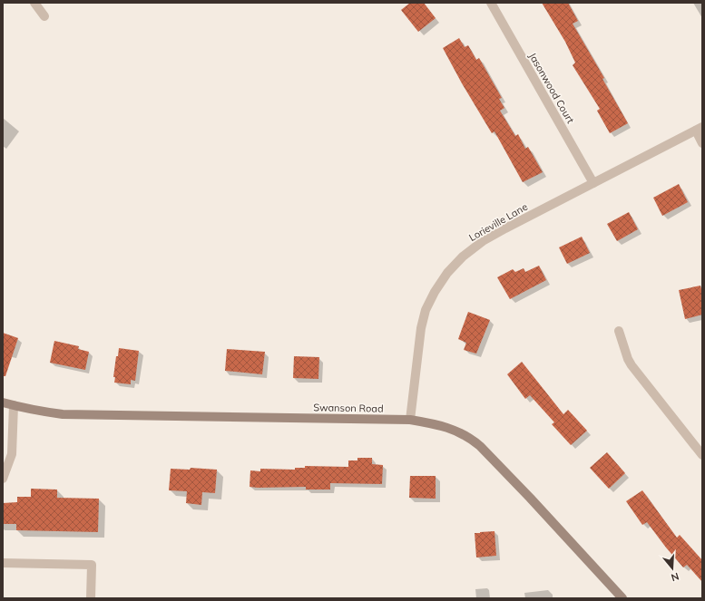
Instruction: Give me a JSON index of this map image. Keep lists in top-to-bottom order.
{
  "streets": {
    "street": ["Jasonwood Court", "Lorieville Lane", "Swanson Road"]
  },
  "crossings": [
    ["Jasonwood Court", "Lorieville Lane"],
    ["Lorieville Lane", "Swanson Road"]
  ],
  "north": "bottom"
}
